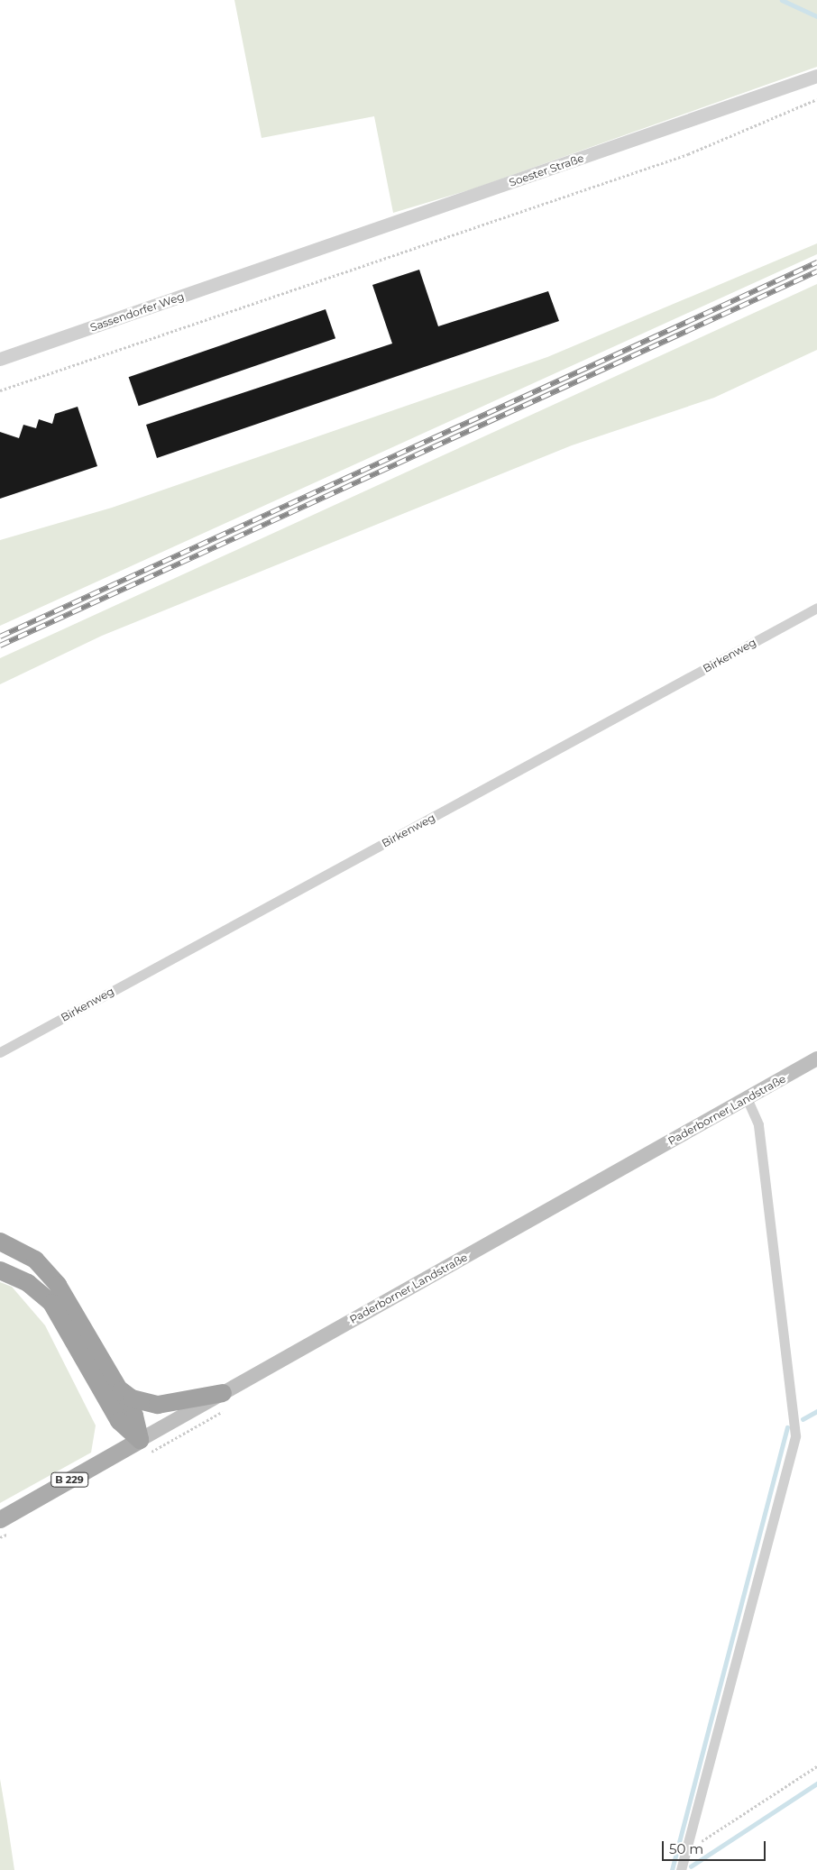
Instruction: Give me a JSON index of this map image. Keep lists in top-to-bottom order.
{
  "streets": {
    "main road": ["Paderborner Landstraße", "B 229"],
    "street": ["Soester Straße", "Sassendorfer Weg", "Birkenweg"]
  },
  "crossings": [
    ["Soester Straße", "Sassendorfer Weg"]
  ],
  "scale_bar": "50 m"
}
